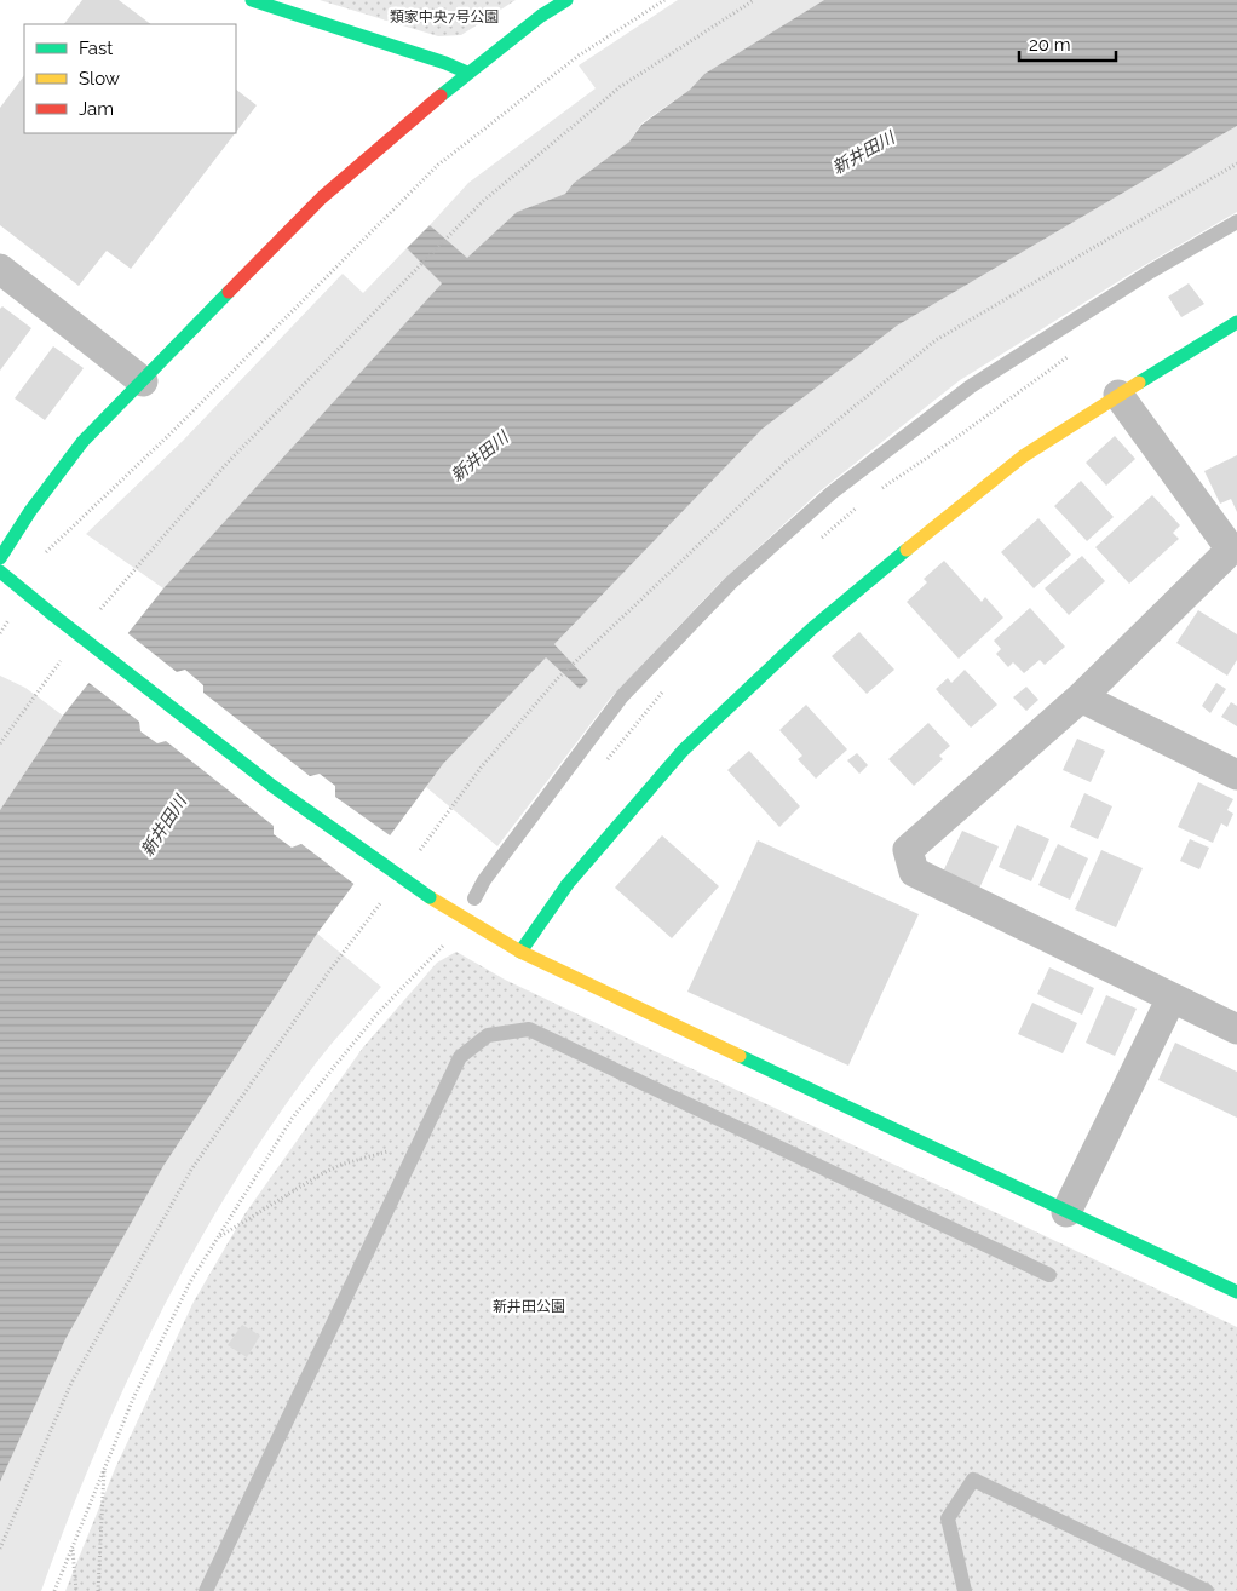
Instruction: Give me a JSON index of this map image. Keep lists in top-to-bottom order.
{
  "water": ["新井田川"],
  "parks": ["類家中央7号公園", "新井田公園"],
  "legend": ["Fast", "Slow", "Jam"],
  "scale_bar": "20 m"
}
